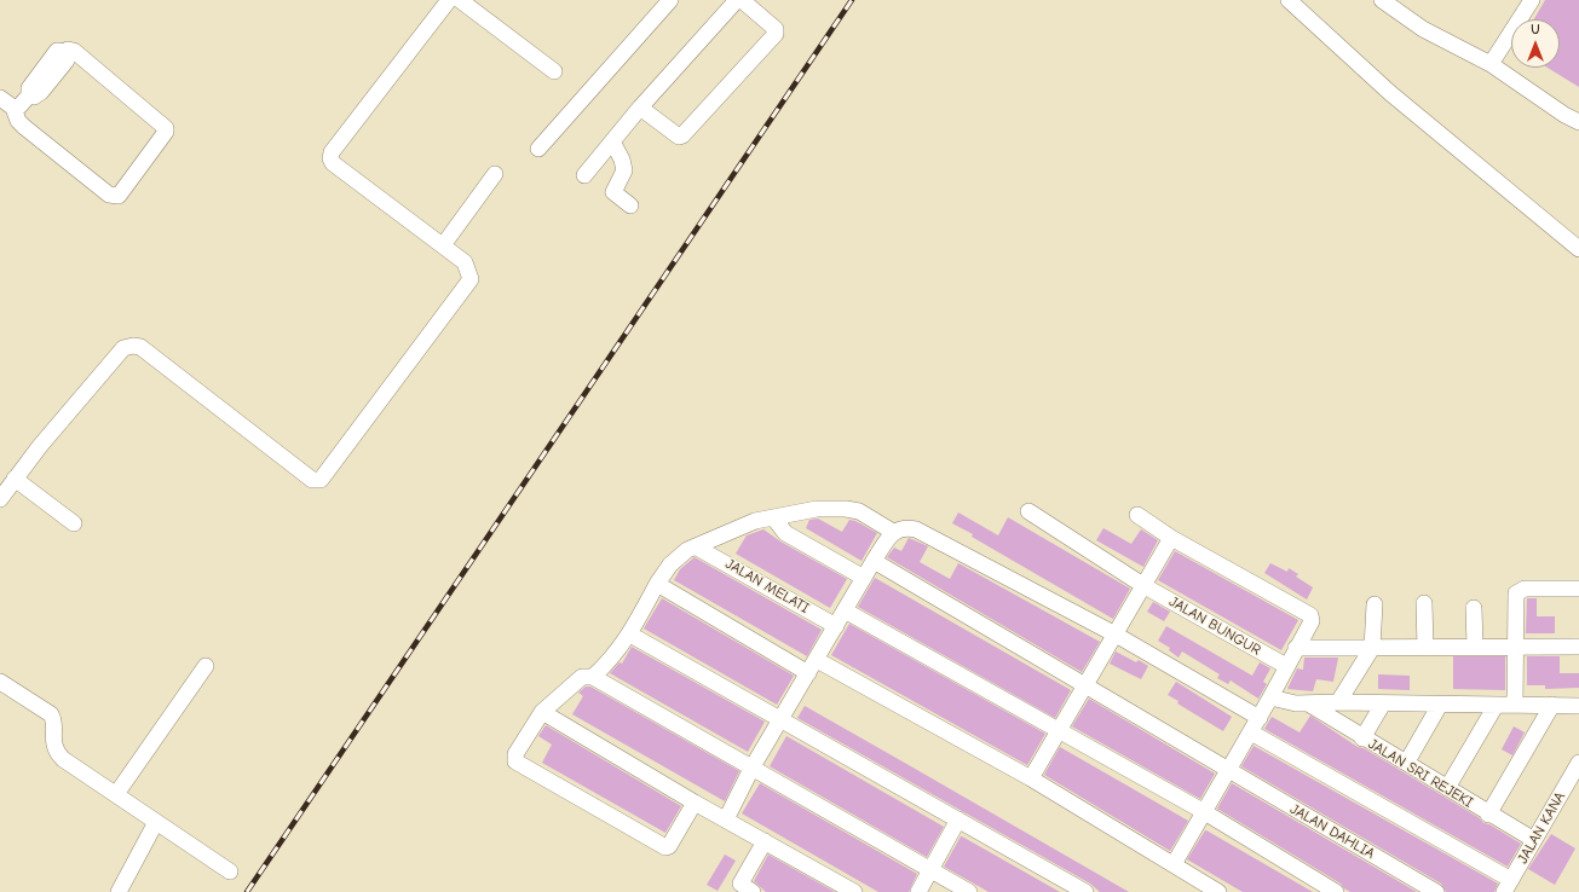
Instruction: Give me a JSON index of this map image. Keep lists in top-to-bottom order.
{
  "streets": {
    "street": [
      "JALAN MELATI",
      "JALAN BUNGUR",
      "JALAN SRI REJEKI",
      "JALAN KANA",
      "JALAN DAHLIA"
    ]
  },
  "crossings": [
    ["JALAN SRI REJEKI", "JALAN KANA"]
  ],
  "north": "top"
}
